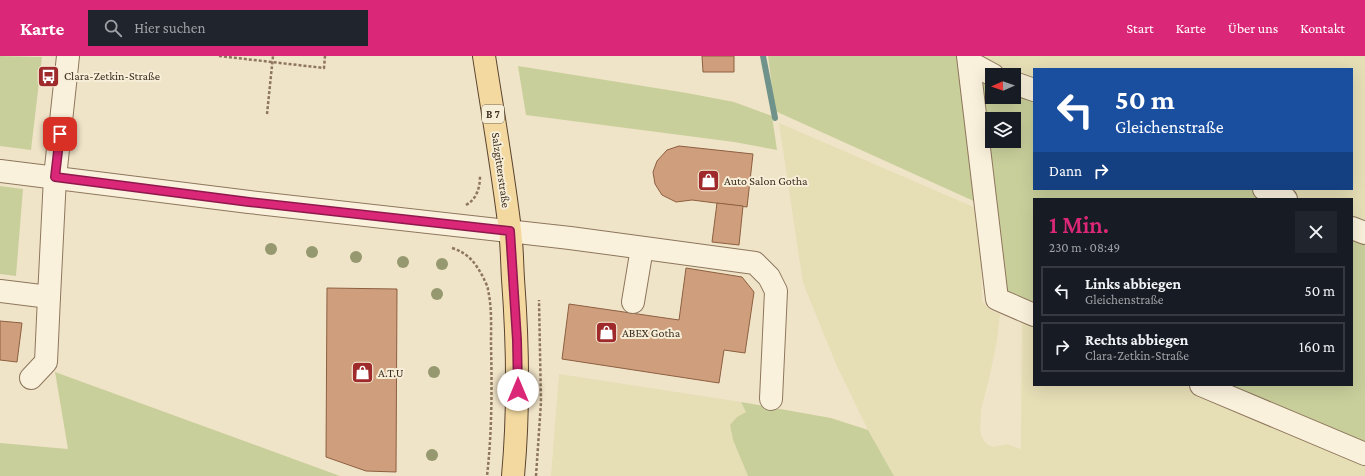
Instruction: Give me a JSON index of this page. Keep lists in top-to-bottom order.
{
  "streets": {
    "main road": ["B 7", "Salzgitterstraße"]
  },
  "places": {
    "bus stop": ["Clara-Zetkin-Straße"],
    "shop": ["Auto Salon Gotha", "ABEX Gotha", "A.T.U"]
  },
  "north": "left",
  "page": {
    "header": "Karte",
    "search": "Hier suchen",
    "nav": [
      "Start",
      "Karte",
      "Über uns",
      "Kontakt"
    ],
    "turn": ["50 m", "Gleichenstraße"],
    "then": "Dann",
    "heading": ["1 Min.", "230 m · 08:49"],
    "list": [
      {
        "name": "Links abbiegen",
        "note": "Gleichenstraße",
        "value": "50 m"
      },
      {
        "name": "Rechts abbiegen",
        "note": "Clara-Zetkin-Straße",
        "value": "160 m"
      }
    ]
  }
}
